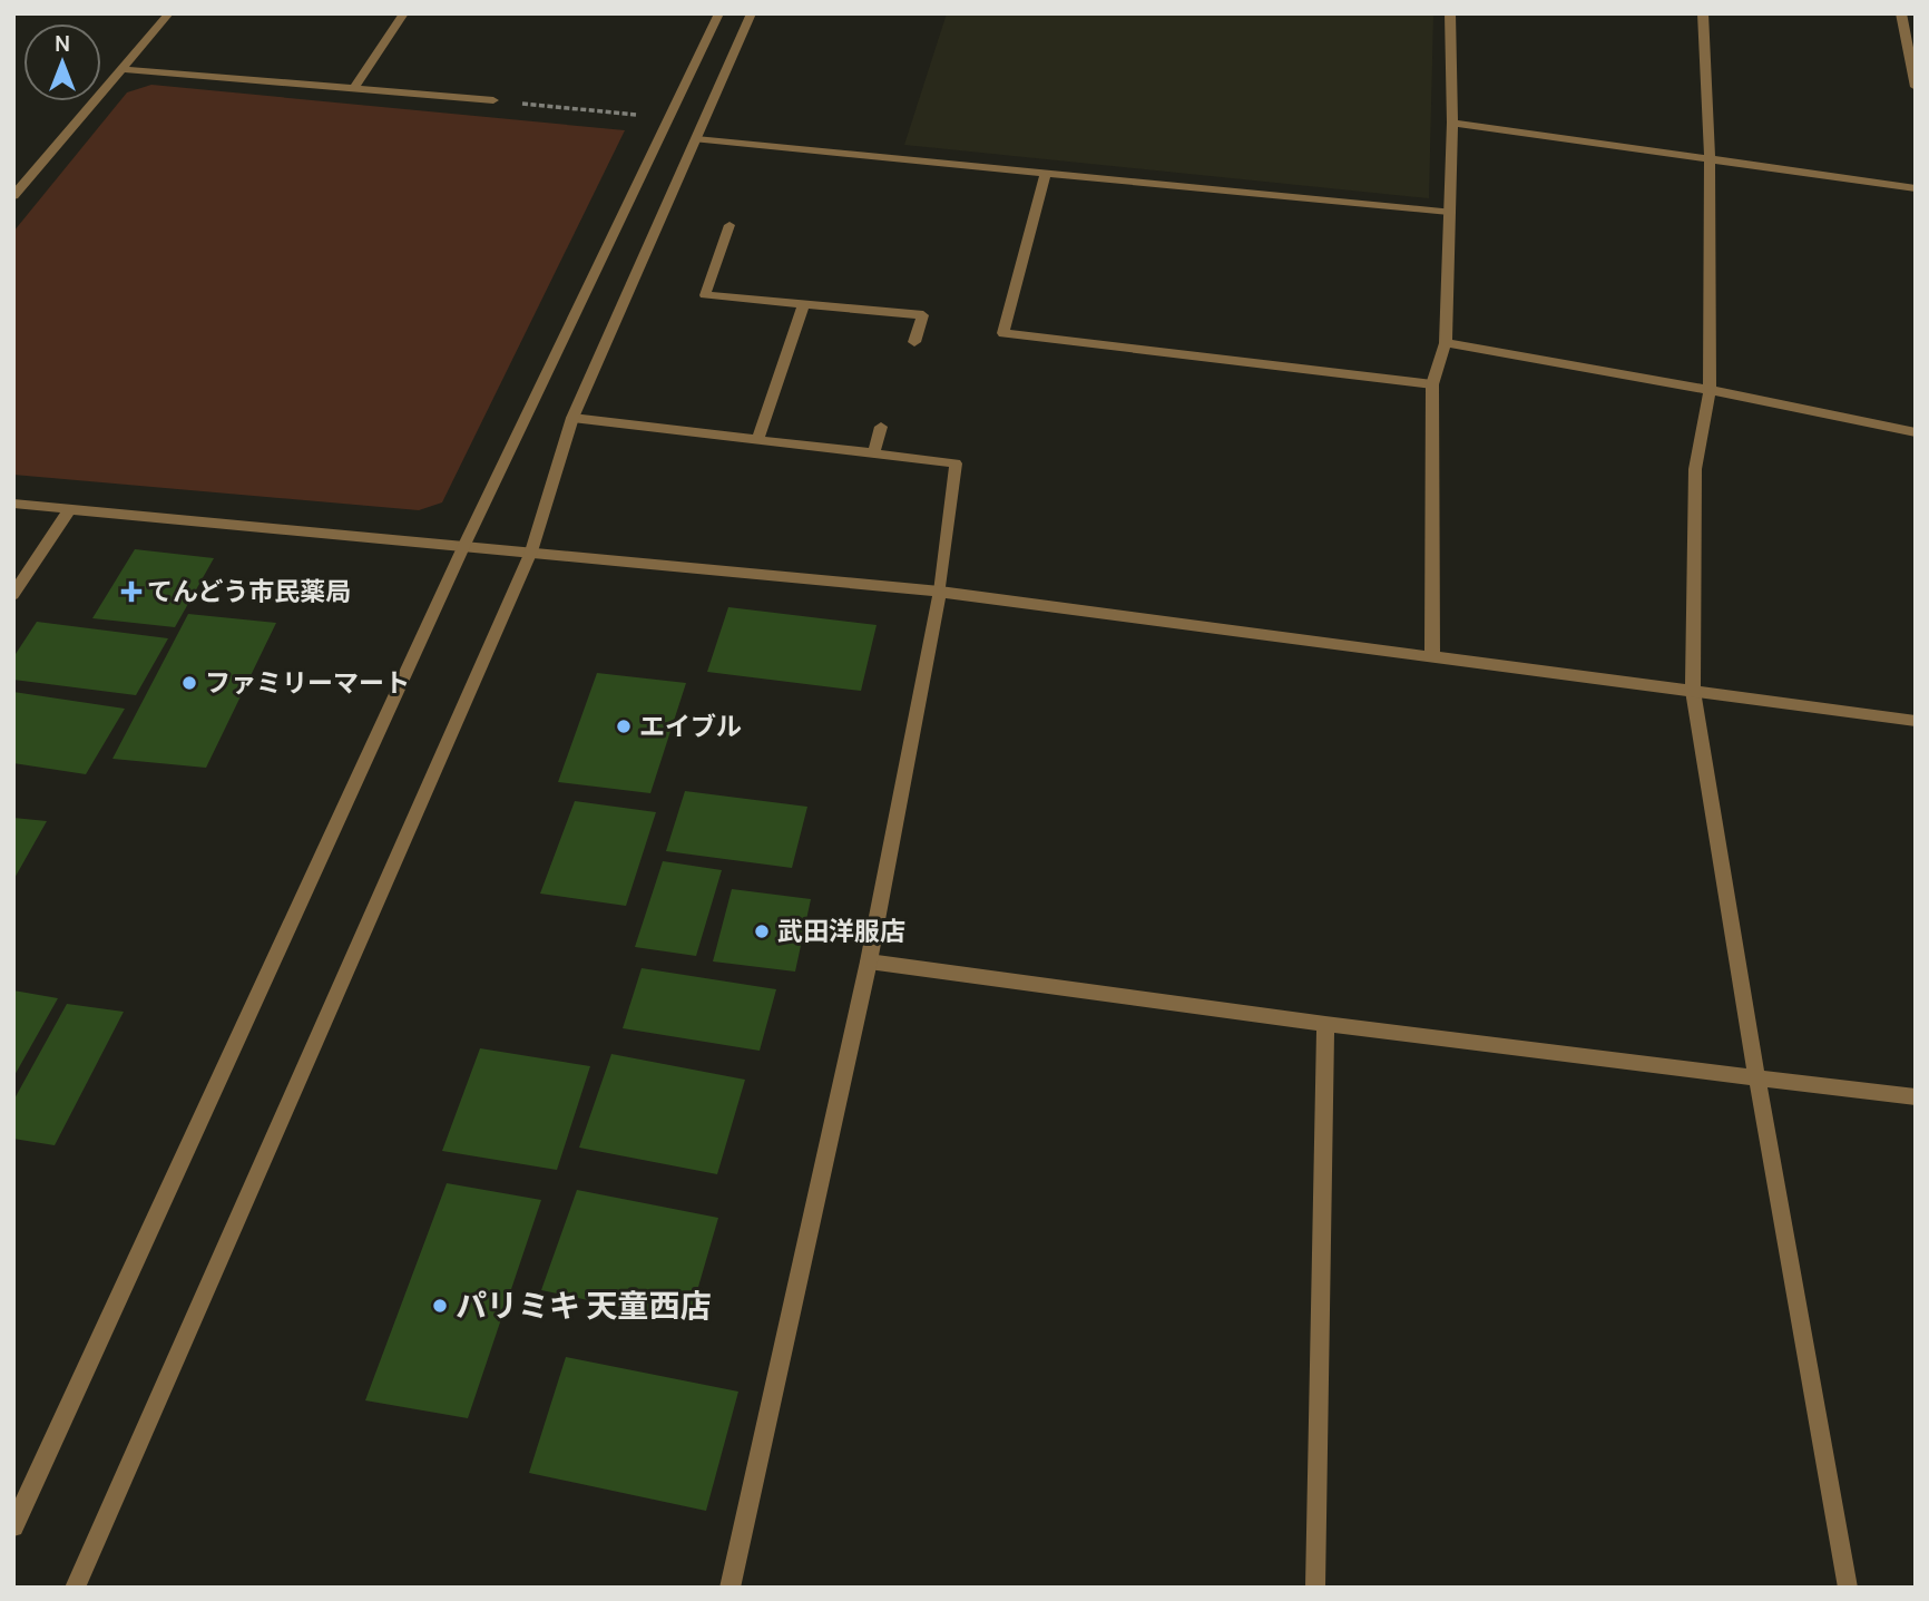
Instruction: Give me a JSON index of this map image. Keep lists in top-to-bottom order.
{
  "places": {
    "health": ["てんどう市民薬局"],
    "other": [
      "ファミリーマート",
      "エイブル",
      "武田洋服店",
      "パリミキ 天童西店"
    ]
  },
  "north": "top"
}
